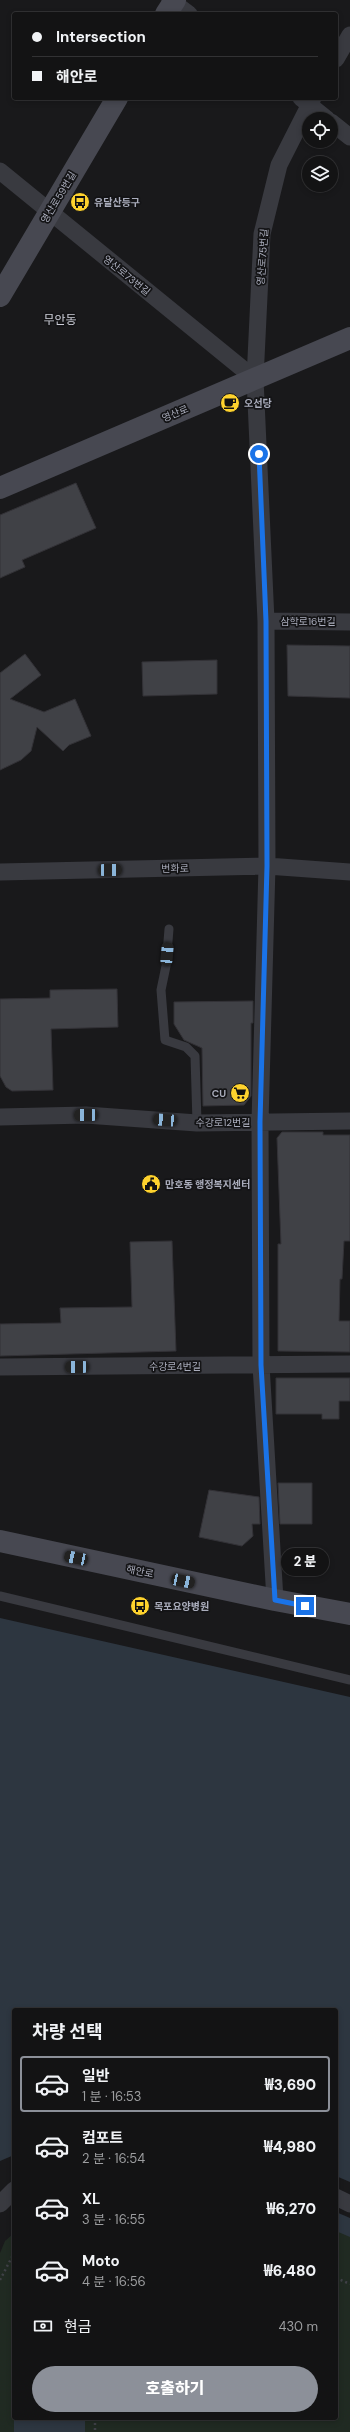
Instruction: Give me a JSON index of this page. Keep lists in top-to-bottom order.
{
  "streets": {
    "street": [
      "영산로59번길",
      "영산로75번길",
      "영산로73번길",
      "영산로",
      "삼학로16번길",
      "번화로",
      "수강로12번길",
      "수강로4번길",
      "해안로"
    ]
  },
  "crossings": [
    ["영산로59번길", "영산로73번길"],
    ["영산로75번길", "영산로73번길"],
    ["영산로75번길", "영산로"],
    ["영산로75번길", "삼학로16번길"],
    ["영산로75번길", "번화로"],
    ["영산로75번길", "수강로12번길"],
    ["영산로75번길", "수강로4번길"],
    ["영산로75번길", "해안로"],
    ["영산로73번길", "영산로"]
  ],
  "districts": ["무안동"],
  "places": {
    "bus stop": ["유달산등구", "목포요양병원"],
    "cafe": ["오선당"],
    "supermarket": ["CU"],
    "public building": ["만호동 행정복지센터"]
  },
  "page": {
    "banner": ["Intersection", "해안로"],
    "bubble": "2 분",
    "heading": "차량 선택",
    "list": [
      {
        "name": "일반",
        "note": "1 분 · 16:53",
        "value": "₩3,690"
      },
      {
        "name": "컴포트",
        "note": "2 분 · 16:54",
        "value": "₩4,980"
      },
      {
        "name": "XL",
        "note": "3 분 · 16:55",
        "value": "₩6,270"
      },
      {
        "name": "Moto",
        "note": "4 분 · 16:56",
        "value": "₩6,480"
      }
    ],
    "pay": ["현금", "430 m"],
    "buttons": "호출하기"
  }
}
